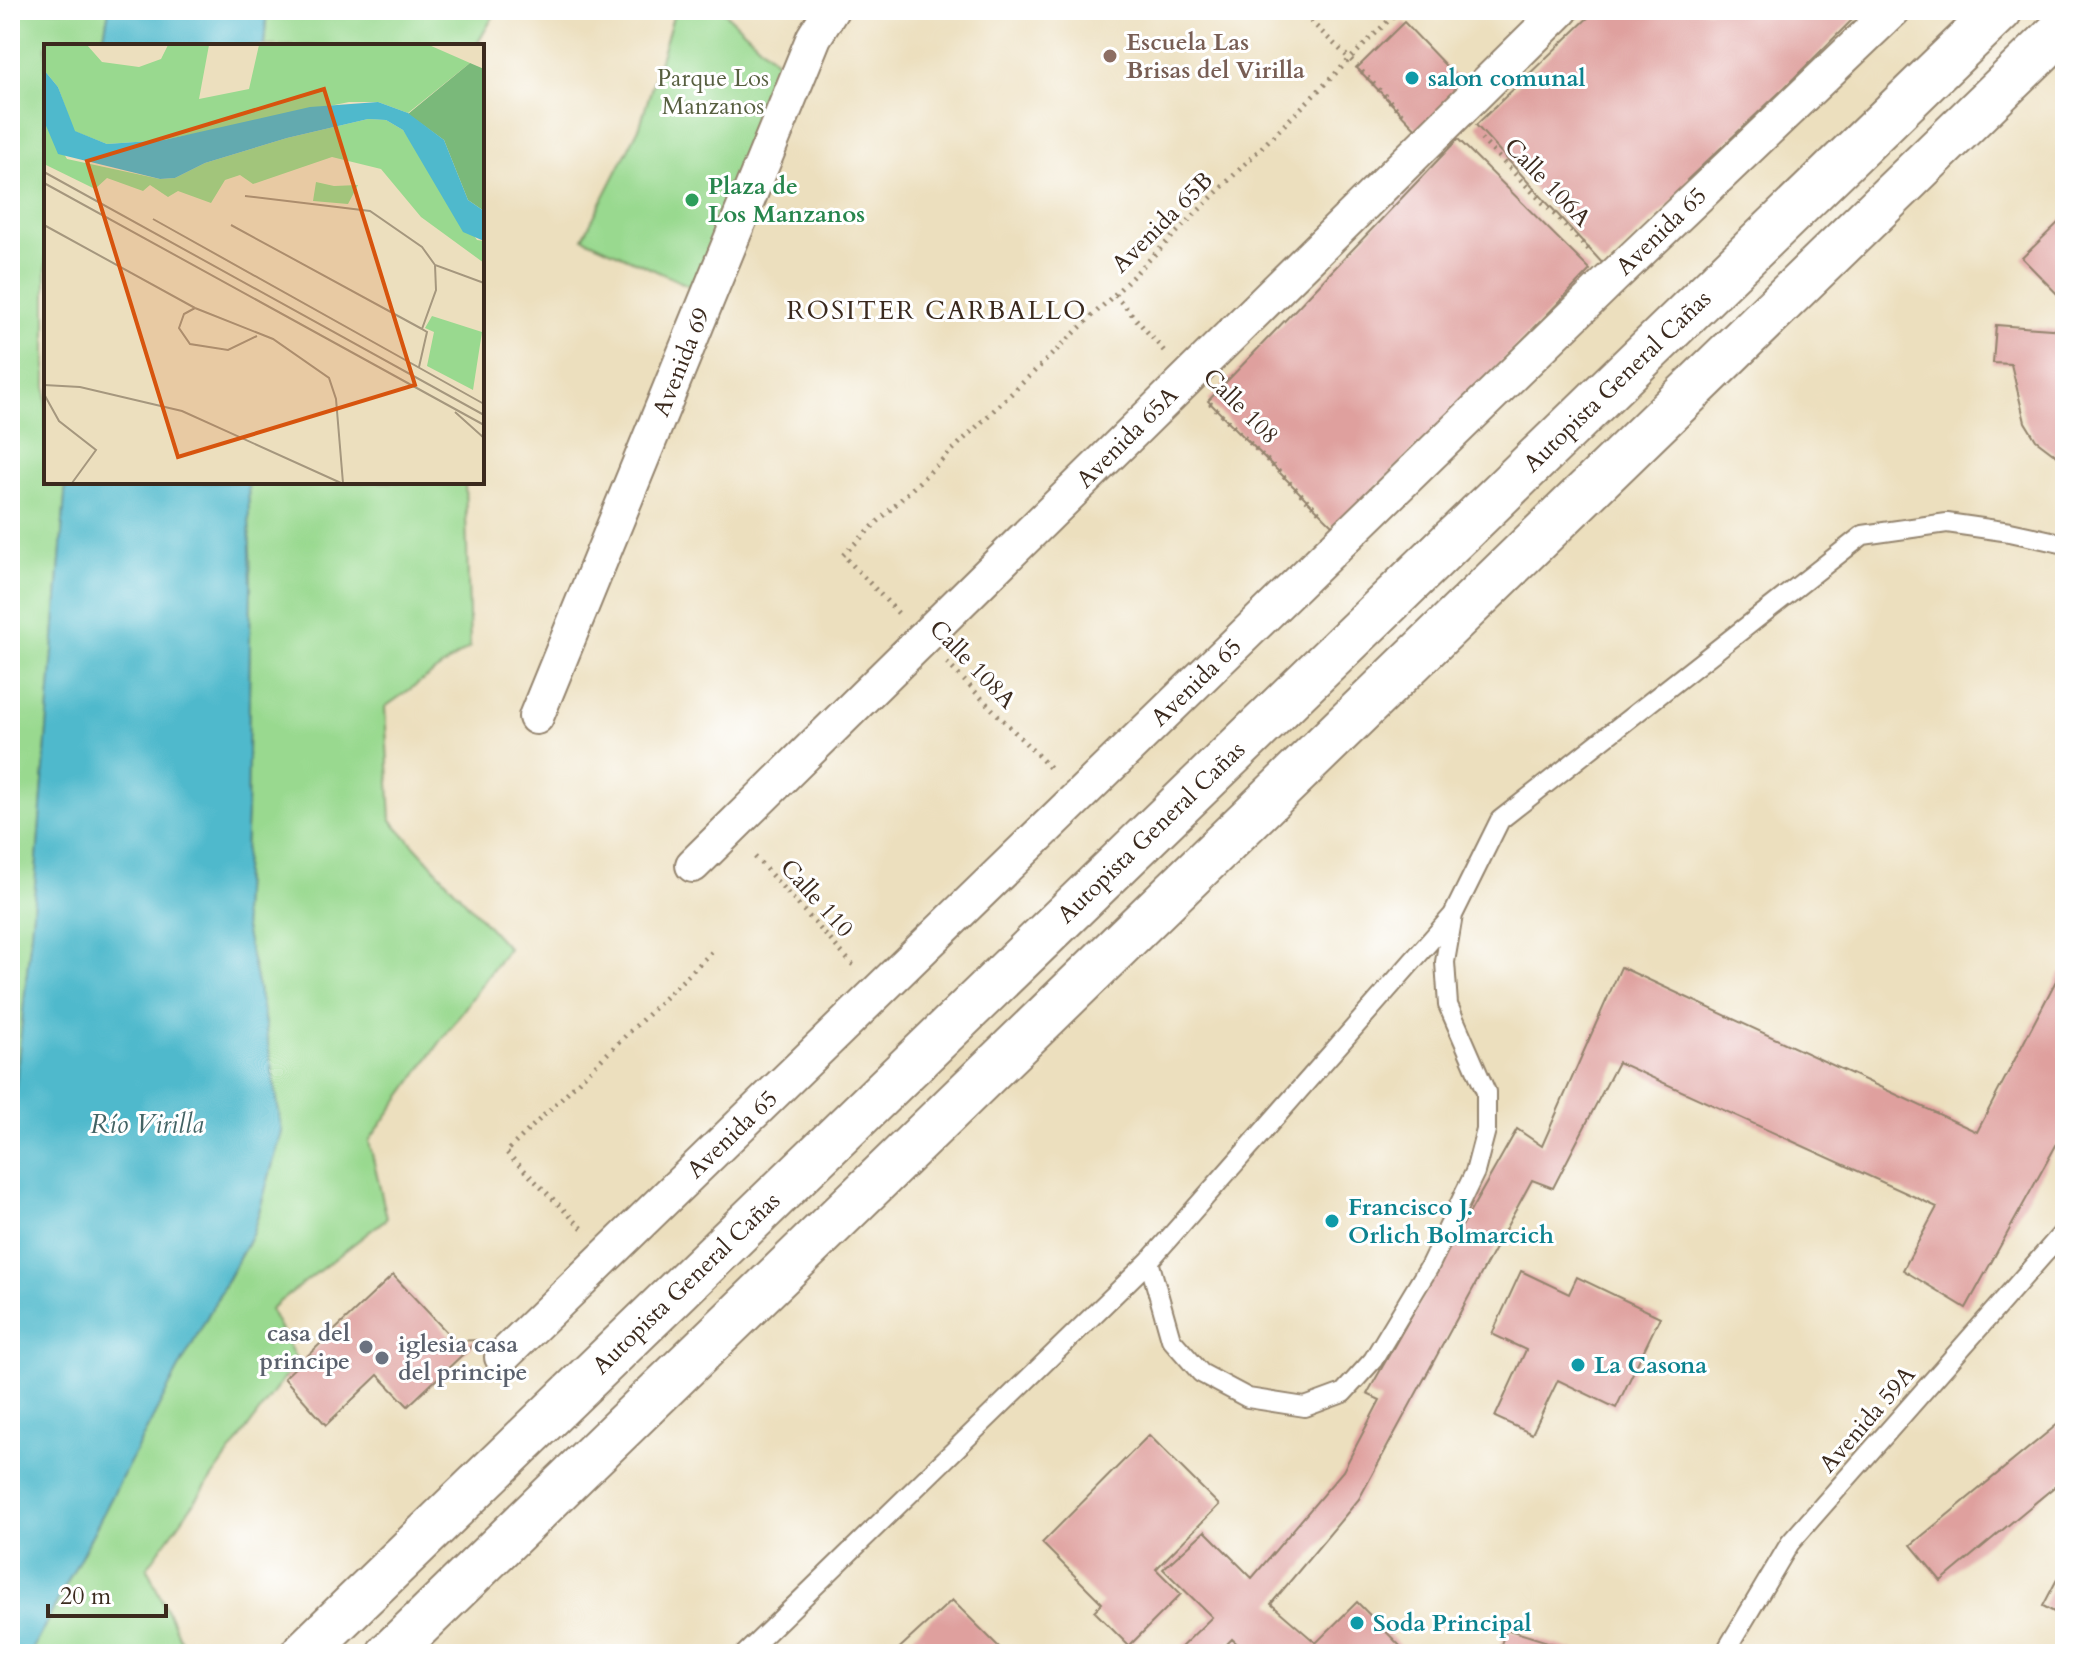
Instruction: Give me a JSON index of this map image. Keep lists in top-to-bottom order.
{
  "streets": {
    "highway": ["Autopista General Cañas"],
    "street": ["Avenida 65", "Avenida 69", "Avenida 65A"],
    "lane": ["Avenida 59A"],
    "path": [
      "Calle 106A",
      "Avenida 65B",
      "Calle 108",
      "Calle 108A",
      "Calle 110"
    ]
  },
  "crossings": [
    ["Calle 106A", "Avenida 65"],
    ["Calle 106A", "Avenida 65A"],
    ["Avenida 65B", "Calle 108"],
    ["Avenida 65B", "Calle 108A"],
    ["Avenida 65", "Calle 108"],
    ["Avenida 65", "Calle 108A"],
    ["Avenida 65", "Calle 110"],
    ["Calle 108", "Avenida 65A"],
    ["Avenida 65A", "Calle 108A"],
    ["Avenida 65A", "Calle 110"]
  ],
  "districts": ["ROSITER CARBALLO"],
  "water": ["Río Virilla"],
  "parks": ["Parque Los Manzanos"],
  "places": [
    "Escuela Las Brisas del Virilla",
    "salon comunal",
    "Plaza de Los Manzanos",
    "Francisco J. Orlich Bolmarcich",
    "casa del principe",
    "iglesia casa del principe",
    "La Casona",
    "Soda Principal"
  ],
  "scale_bar": "20 m"
}
